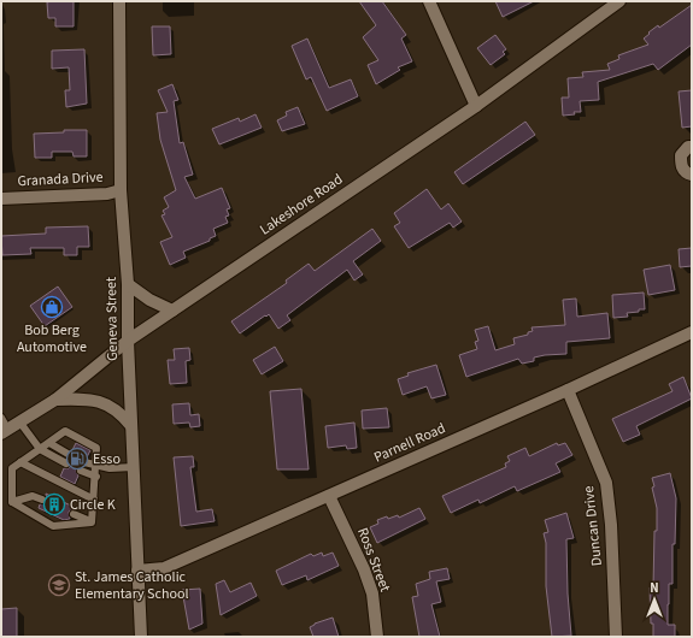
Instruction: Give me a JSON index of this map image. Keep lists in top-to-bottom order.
{
  "streets": {
    "street": [
      "Granada Drive",
      "Lakeshore Road",
      "Geneva Street",
      "Parnell Road",
      "Duncan Drive",
      "Ross Street"
    ]
  },
  "crossings": [
    ["Granada Drive", "Geneva Street"],
    ["Lakeshore Road", "Geneva Street"],
    ["Geneva Street", "Parnell Road"],
    ["Parnell Road", "Duncan Drive"],
    ["Parnell Road", "Ross Street"]
  ],
  "places": {
    "shop": ["Bob Berg Automotive"],
    "fuel station": ["Esso"],
    "building": ["Circle K"],
    "school or university": ["St. James Catholic Elementary School"]
  },
  "north": "top"
}
